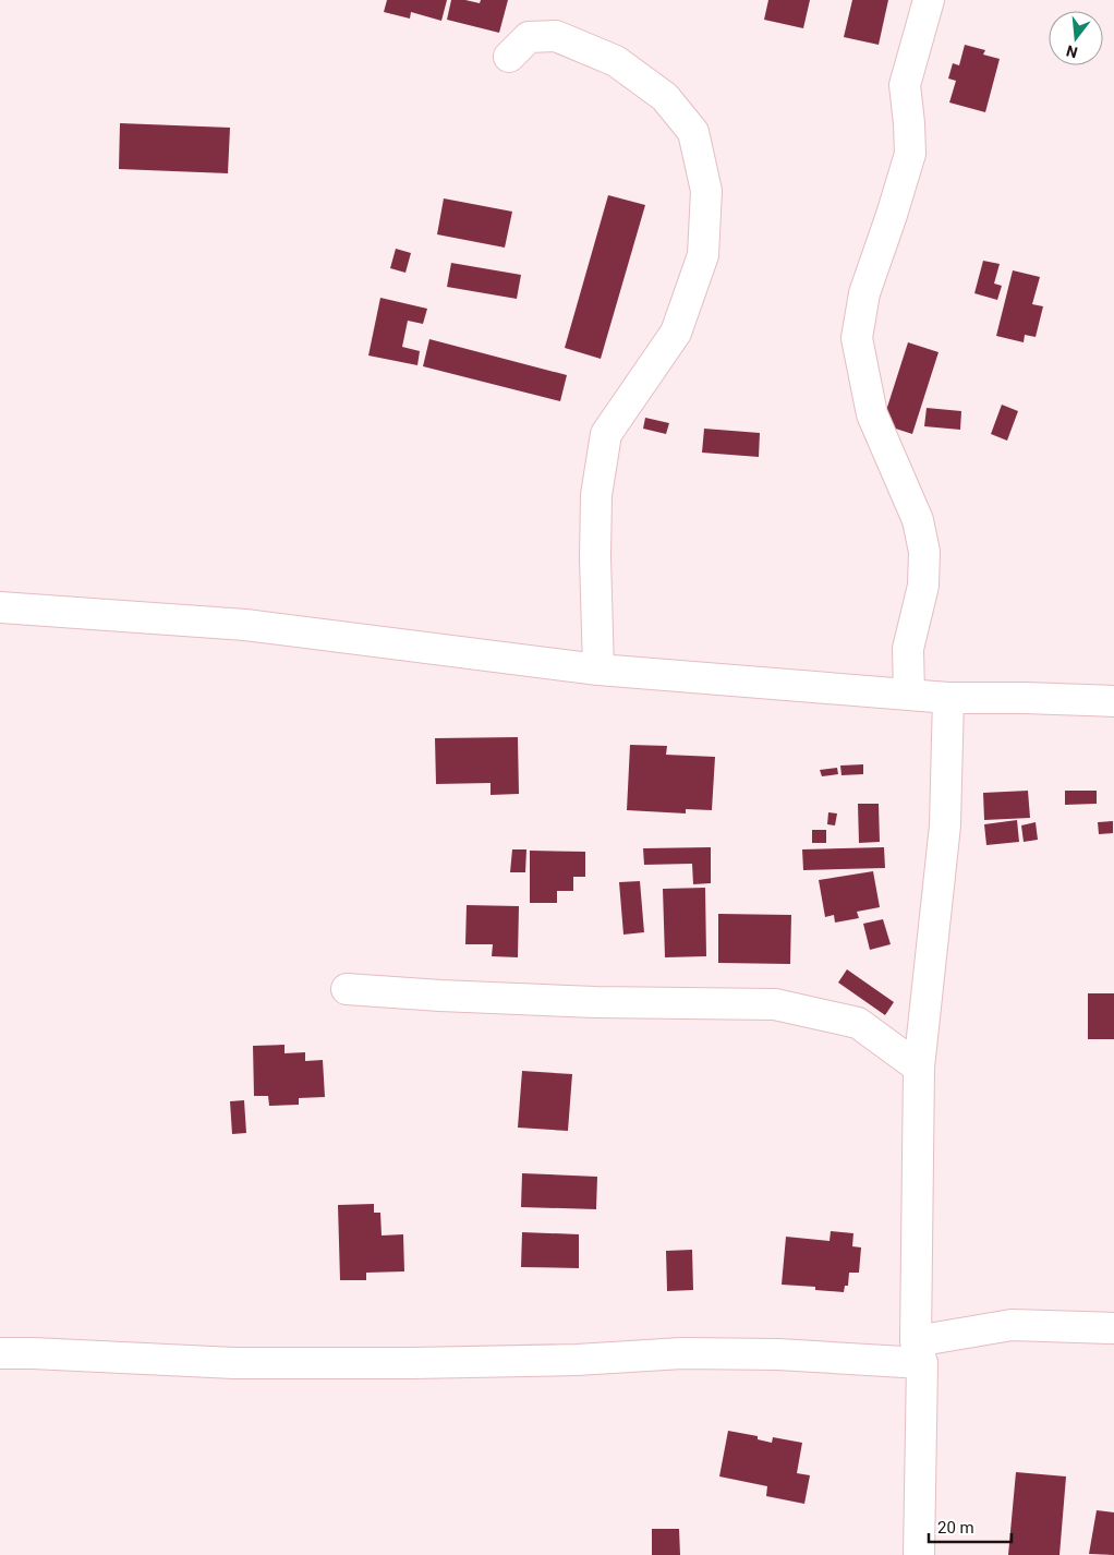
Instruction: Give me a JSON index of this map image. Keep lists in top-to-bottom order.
{
  "scale_bar": "20 m",
  "north": "bottom"
}
